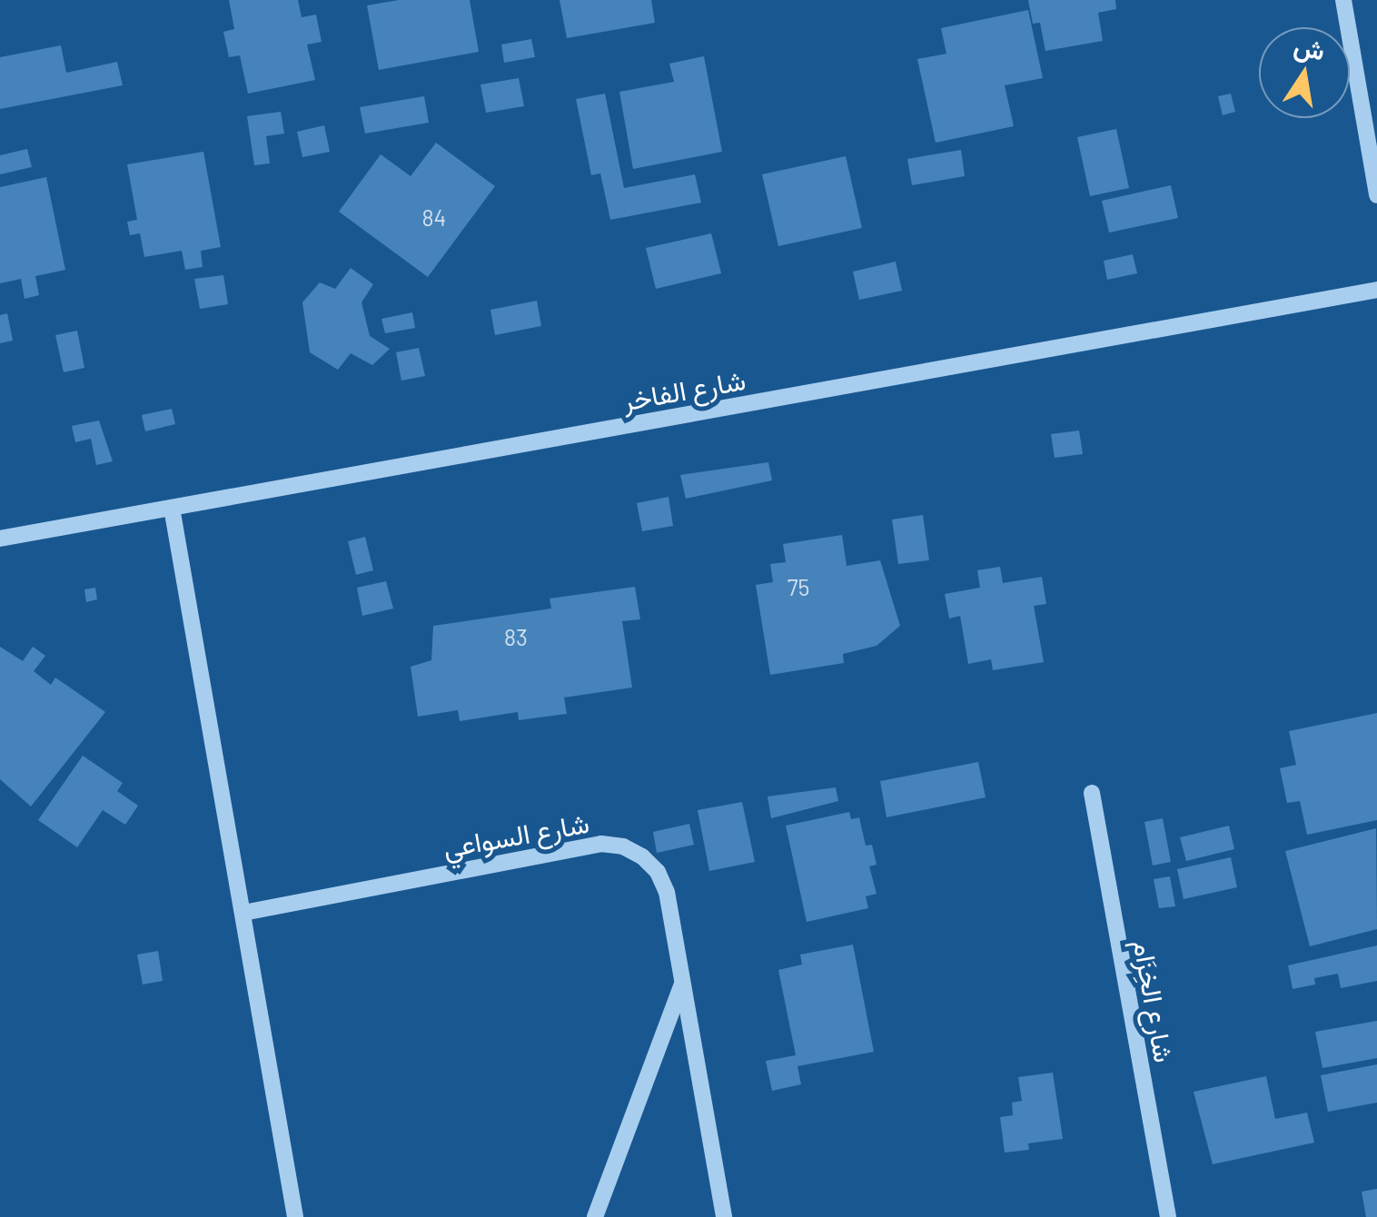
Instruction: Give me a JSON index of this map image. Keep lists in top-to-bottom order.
{
  "streets": {
    "street": ["شارع الفاخر", "شارع السواعي", "شارع الخِزَام"]
  },
  "house_numbers": ["84", "75", "83"],
  "north": "top"
}
